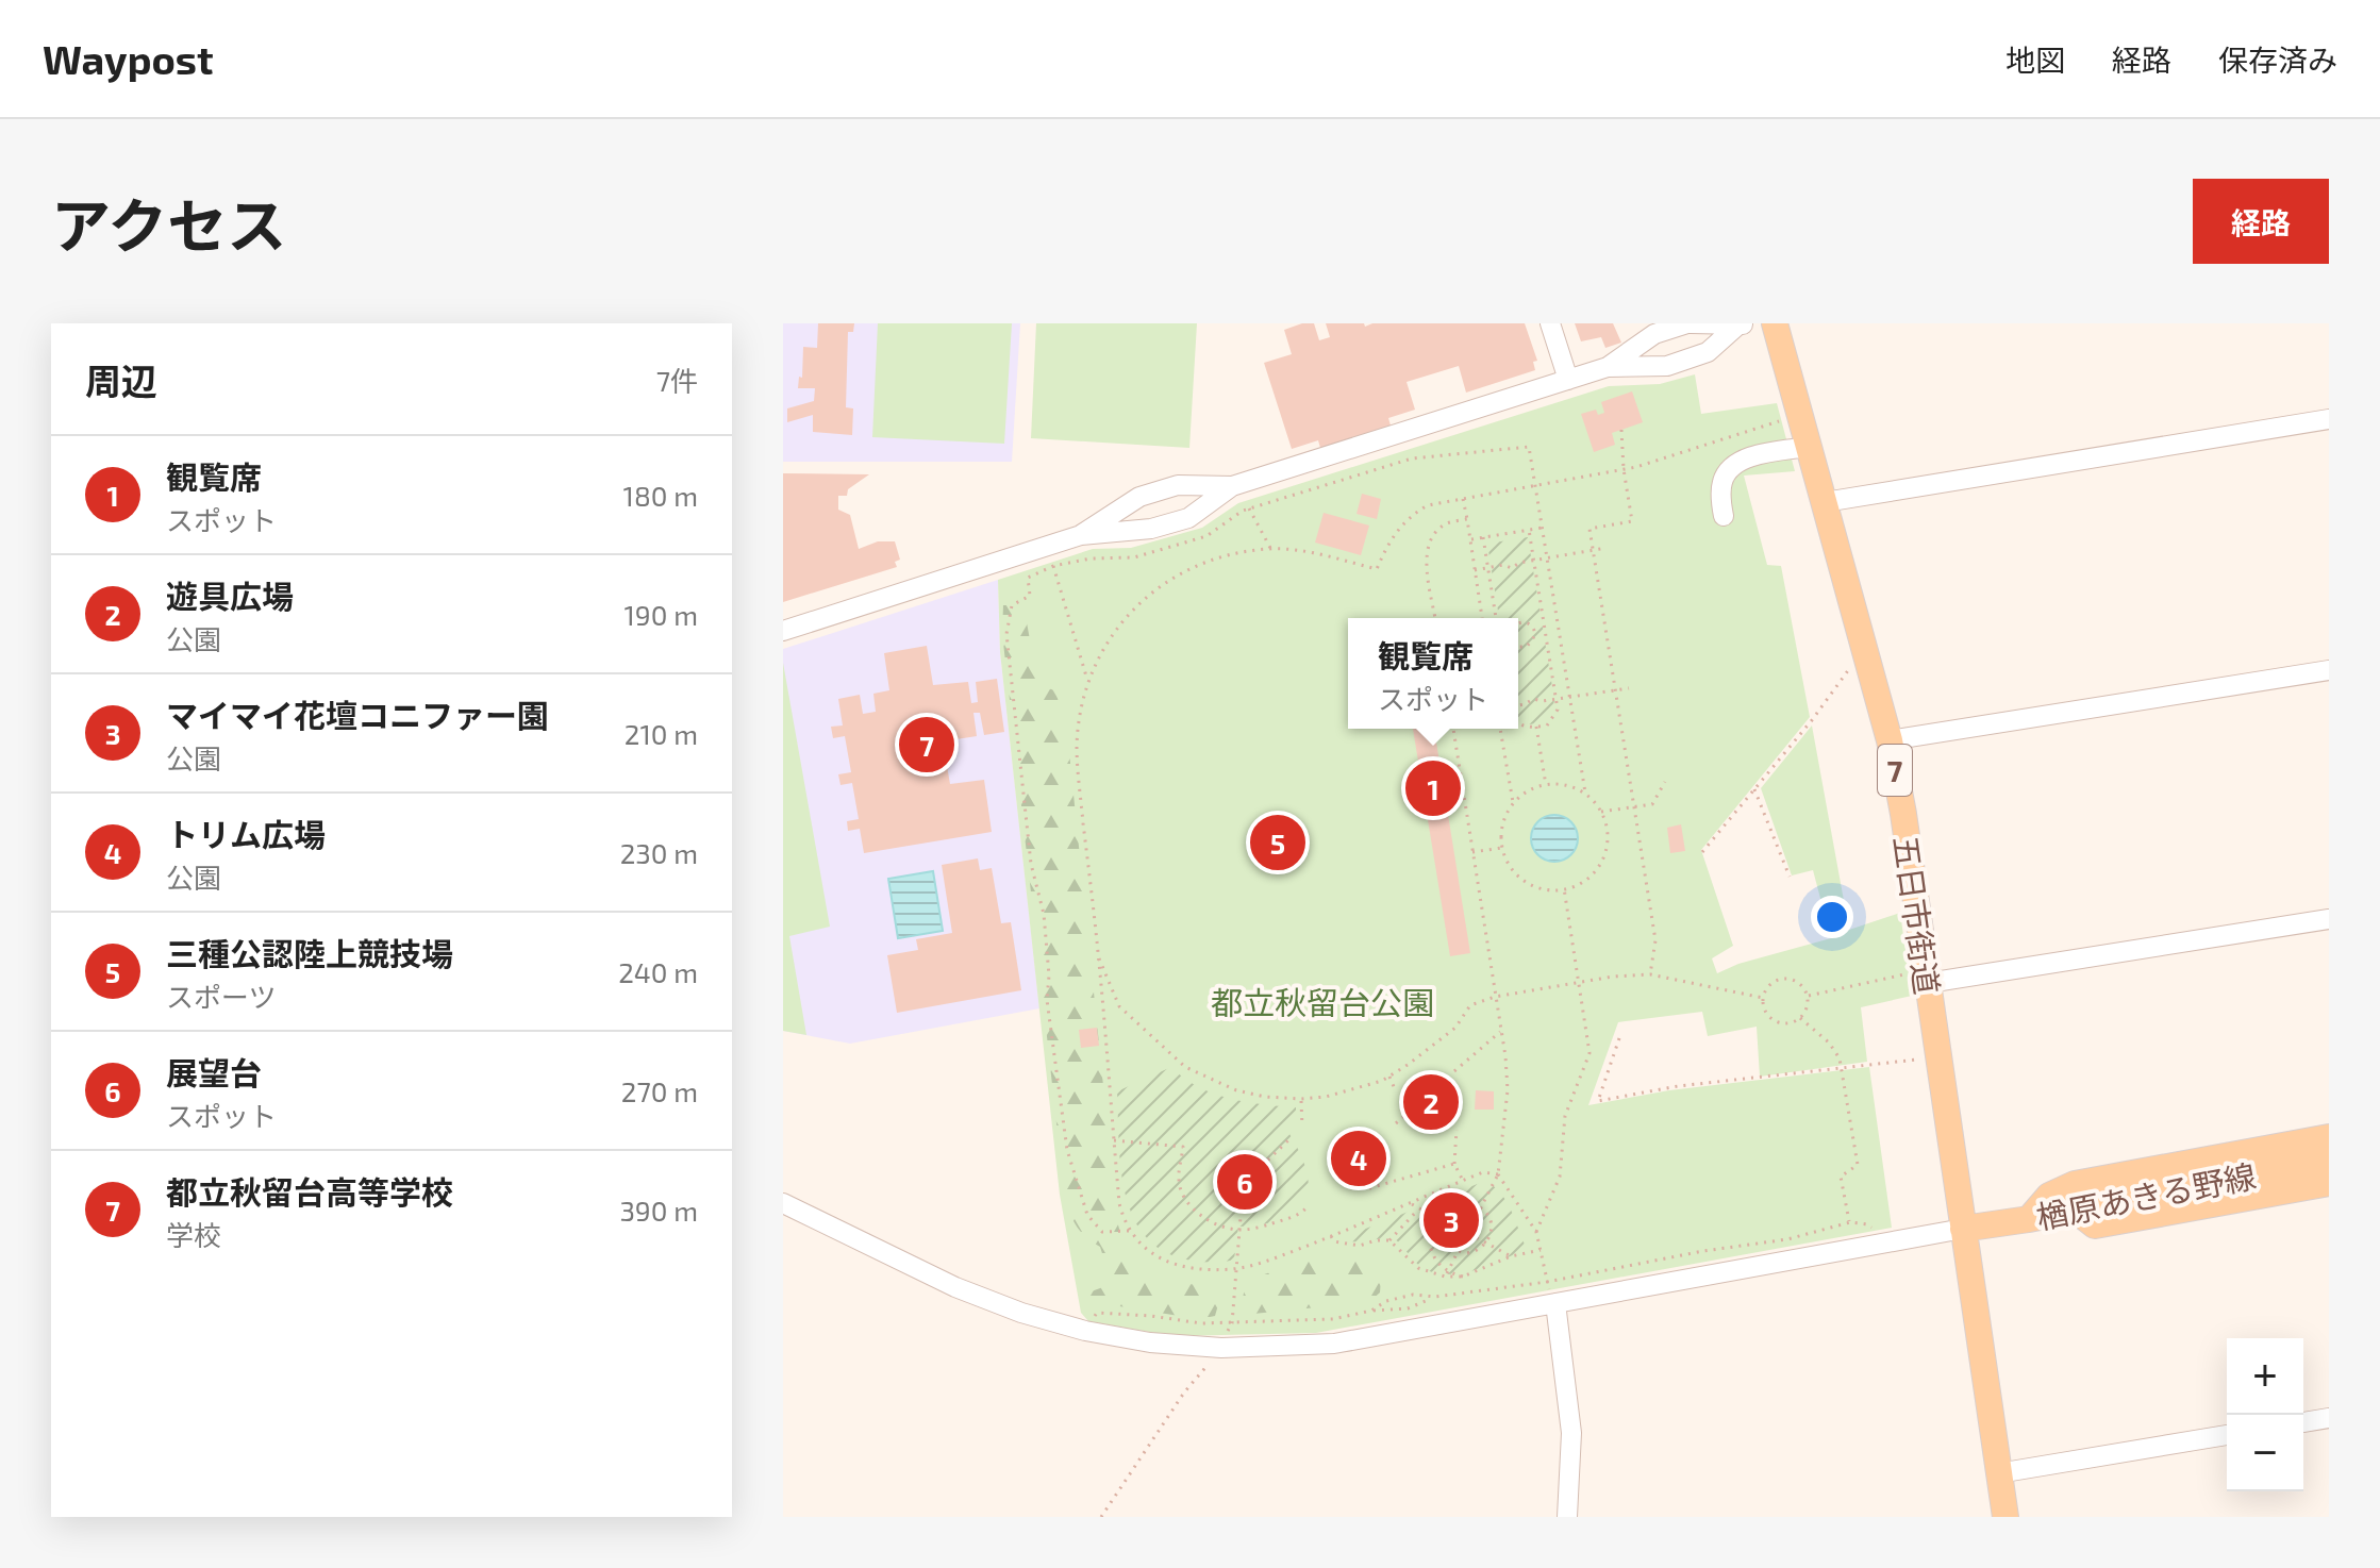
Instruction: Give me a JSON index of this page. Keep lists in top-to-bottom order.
{
  "streets": {
    "main road": ["7", "五日市街道", "楢原あきる野線"]
  },
  "crossings": [
    ["五日市街道", "楢原あきる野線"]
  ],
  "parks": ["都立秋留台公園"],
  "page": {
    "header": "Waypost",
    "nav": ["地図", "経路", "保存済み"],
    "title": "アクセス",
    "buttons": "経路",
    "heading": ["周辺", "7件"],
    "list": [
      {
        "mark": "1",
        "name": "観覧席",
        "note": "スポット",
        "value": "180 m"
      },
      {
        "mark": "2",
        "name": "遊具広場",
        "note": "公園",
        "value": "190 m"
      },
      {
        "mark": "3",
        "name": "マイマイ花壇コニファー園",
        "note": "公園",
        "value": "210 m"
      },
      {
        "mark": "4",
        "name": "トリム広場",
        "note": "公園",
        "value": "230 m"
      },
      {
        "mark": "5",
        "name": "三種公認陸上競技場",
        "note": "スポーツ",
        "value": "240 m"
      },
      {
        "mark": "6",
        "name": "展望台",
        "note": "スポット",
        "value": "270 m"
      },
      {
        "mark": "7",
        "name": "都立秋留台高等学校",
        "note": "学校",
        "value": "390 m"
      }
    ],
    "popup": ["観覧席", "スポット"],
    "pins": [
      "7",
      "1",
      "5",
      "2",
      "4",
      "6",
      "3"
    ],
    "map_buttons": ["+", "−"]
  }
}
